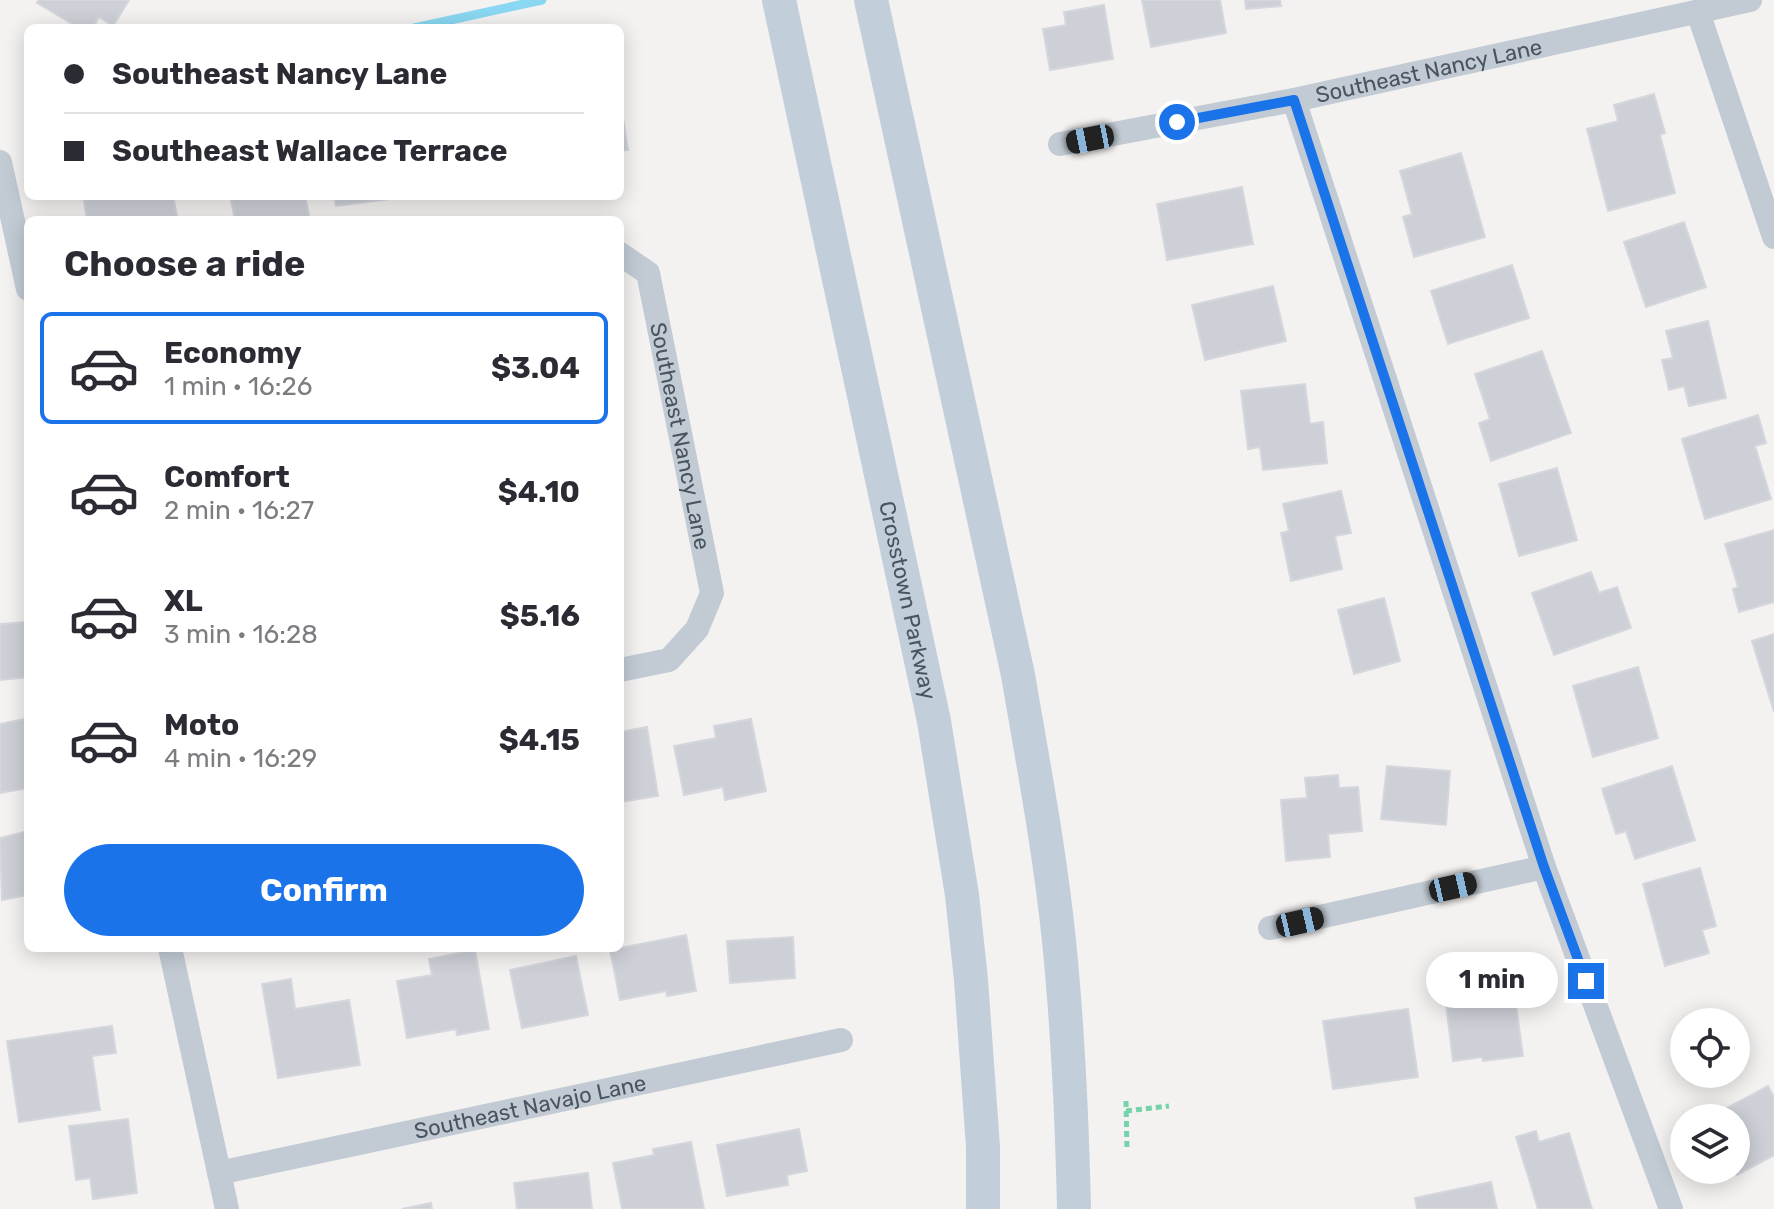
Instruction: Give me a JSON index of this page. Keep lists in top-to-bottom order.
{
  "streets": {
    "main road": ["Crosstown Parkway"],
    "street": ["Southeast Nancy Lane", "Southeast Navajo Lane"]
  },
  "page": {
    "banner": ["Southeast Nancy Lane", "Southeast Wallace Terrace"],
    "heading": "Choose a ride",
    "list": [
      {
        "name": "Economy",
        "note": "1 min · 16:26",
        "value": "$3.04"
      },
      {
        "name": "Comfort",
        "note": "2 min · 16:27",
        "value": "$4.10"
      },
      {
        "name": "XL",
        "note": "3 min · 16:28",
        "value": "$5.16"
      },
      {
        "name": "Moto",
        "note": "4 min · 16:29",
        "value": "$4.15"
      }
    ],
    "buttons": "Confirm",
    "bubble": "1 min"
  }
}
